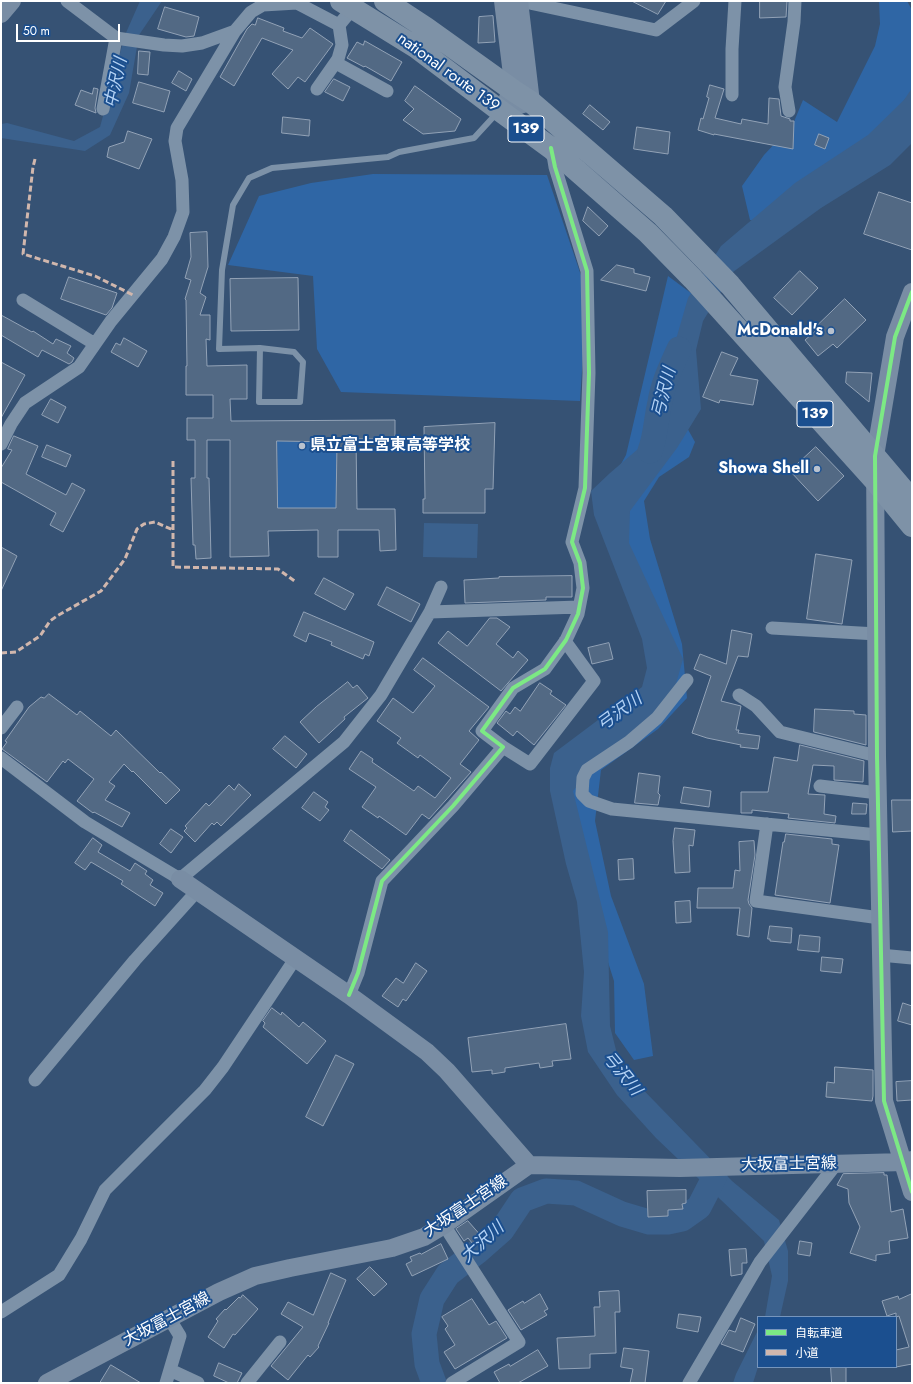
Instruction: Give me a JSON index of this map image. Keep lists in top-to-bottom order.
{
  "streets": {
    "highway": ["national route 139", "139"],
    "street": ["大坂富士宮線"]
  },
  "crossings": [
    ["national route 139", "139"]
  ],
  "water": ["中沢川", "弓沢川", "大沢川"],
  "places": ["McDonald's", "県立富士宮東高等学校", "Showa Shell"],
  "legend": ["自転車道", "小道"],
  "scale_bar": "50 m"
}
